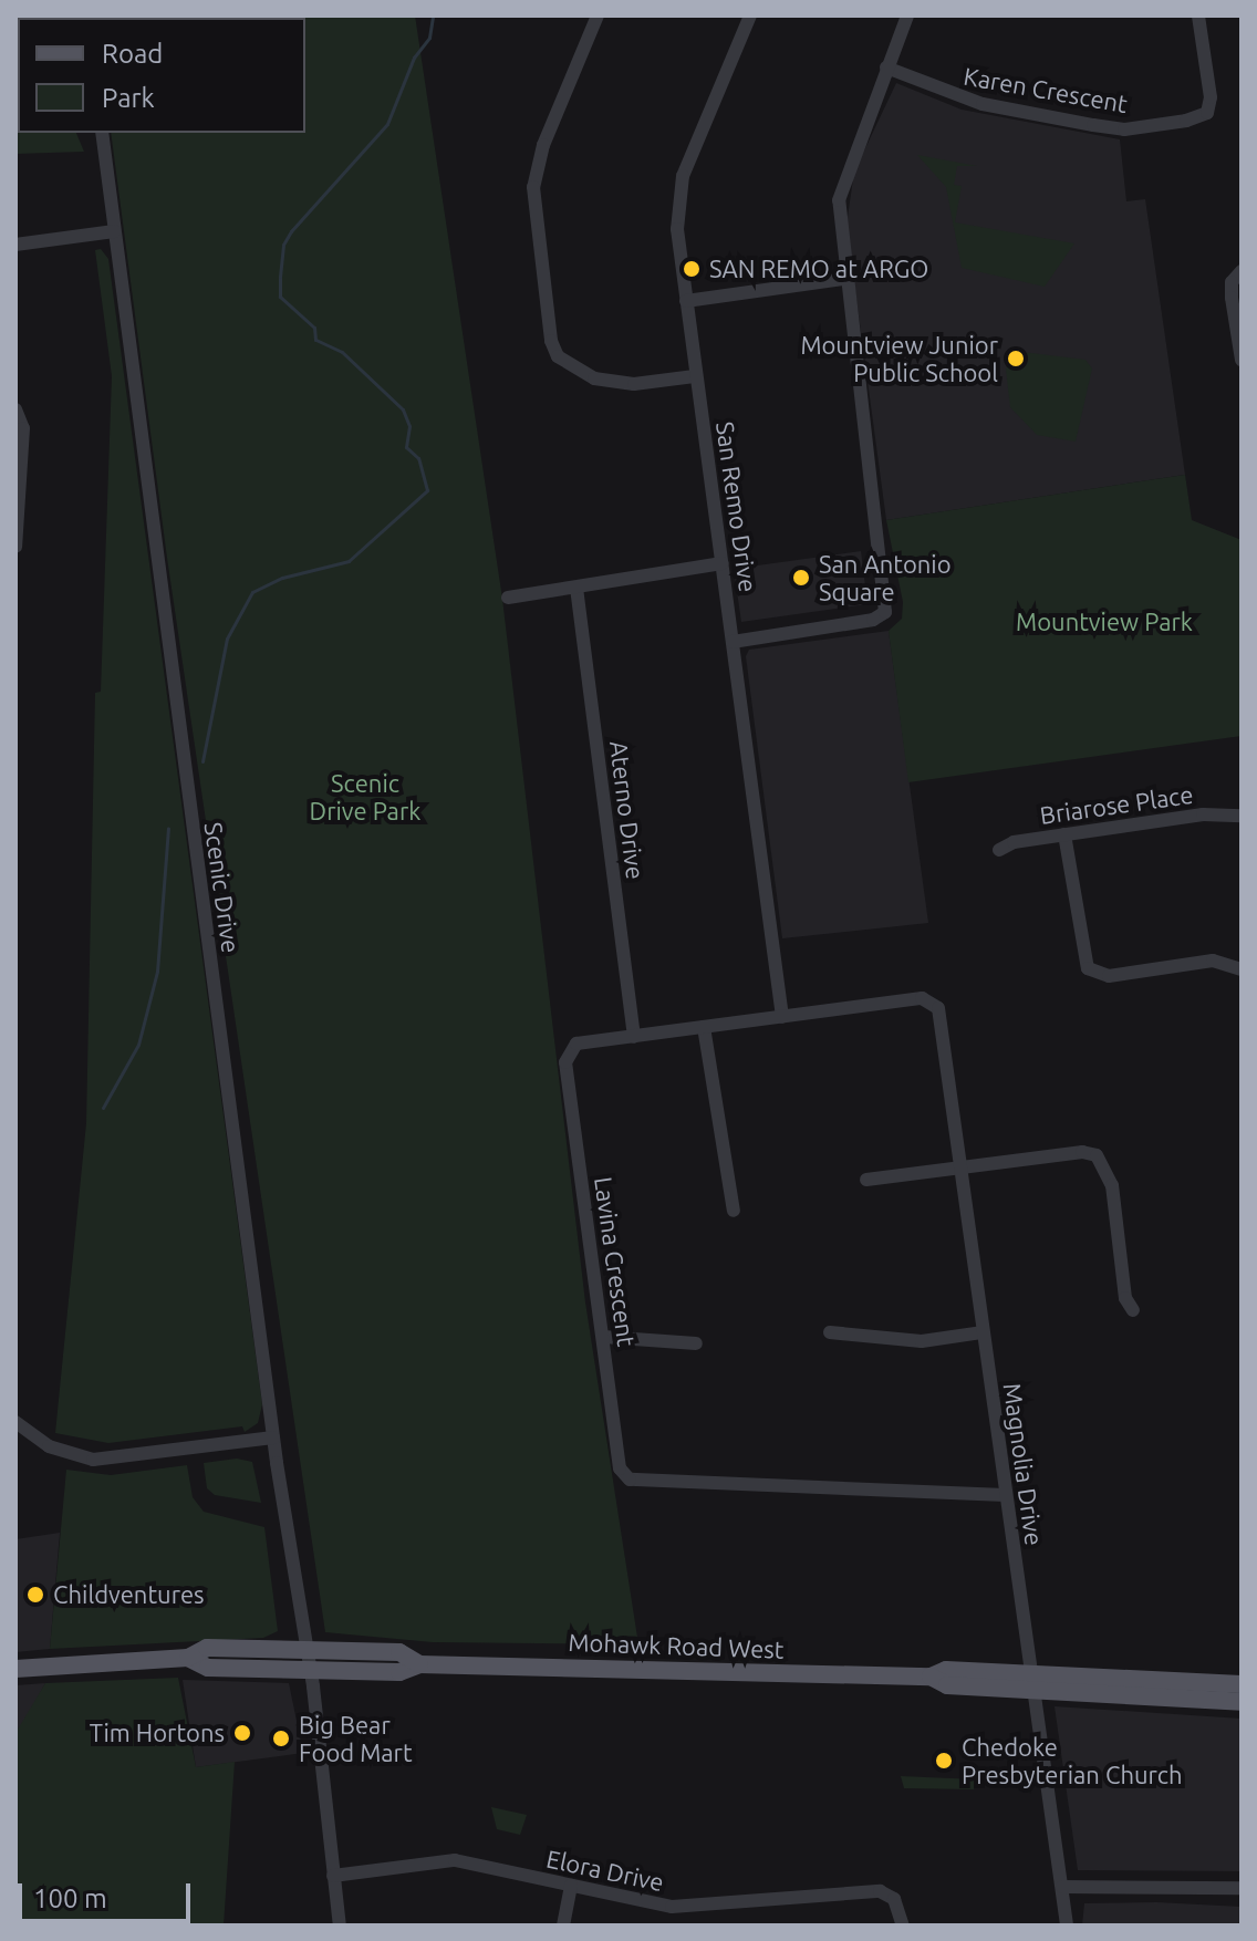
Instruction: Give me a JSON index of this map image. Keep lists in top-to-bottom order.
{
  "streets": {
    "main road": ["Mohawk Road West"],
    "street": [
      "Karen Crescent",
      "San Remo Drive",
      "Briarose Place",
      "Aterno Drive",
      "Scenic Drive",
      "Lavina Crescent",
      "Magnolia Drive",
      "Elora Drive"
    ]
  },
  "crossings": [
    ["San Remo Drive", "Lavina Crescent"],
    ["Aterno Drive", "Lavina Crescent"],
    ["Scenic Drive", "Mohawk Road West"],
    ["Scenic Drive", "Elora Drive"],
    ["Lavina Crescent", "Magnolia Drive"],
    ["Magnolia Drive", "Mohawk Road West"]
  ],
  "parks": ["Mountview Park", "Scenic Drive Park"],
  "places": [
    "SAN REMO at ARGO",
    "Mountview Junior Public School",
    "San Antonio Square",
    "Childventures",
    "Tim Hortons",
    "Big Bear Food Mart",
    "Chedoke Presbyterian Church"
  ],
  "legend": ["Road", "Park"],
  "scale_bar": "100 m"
}
